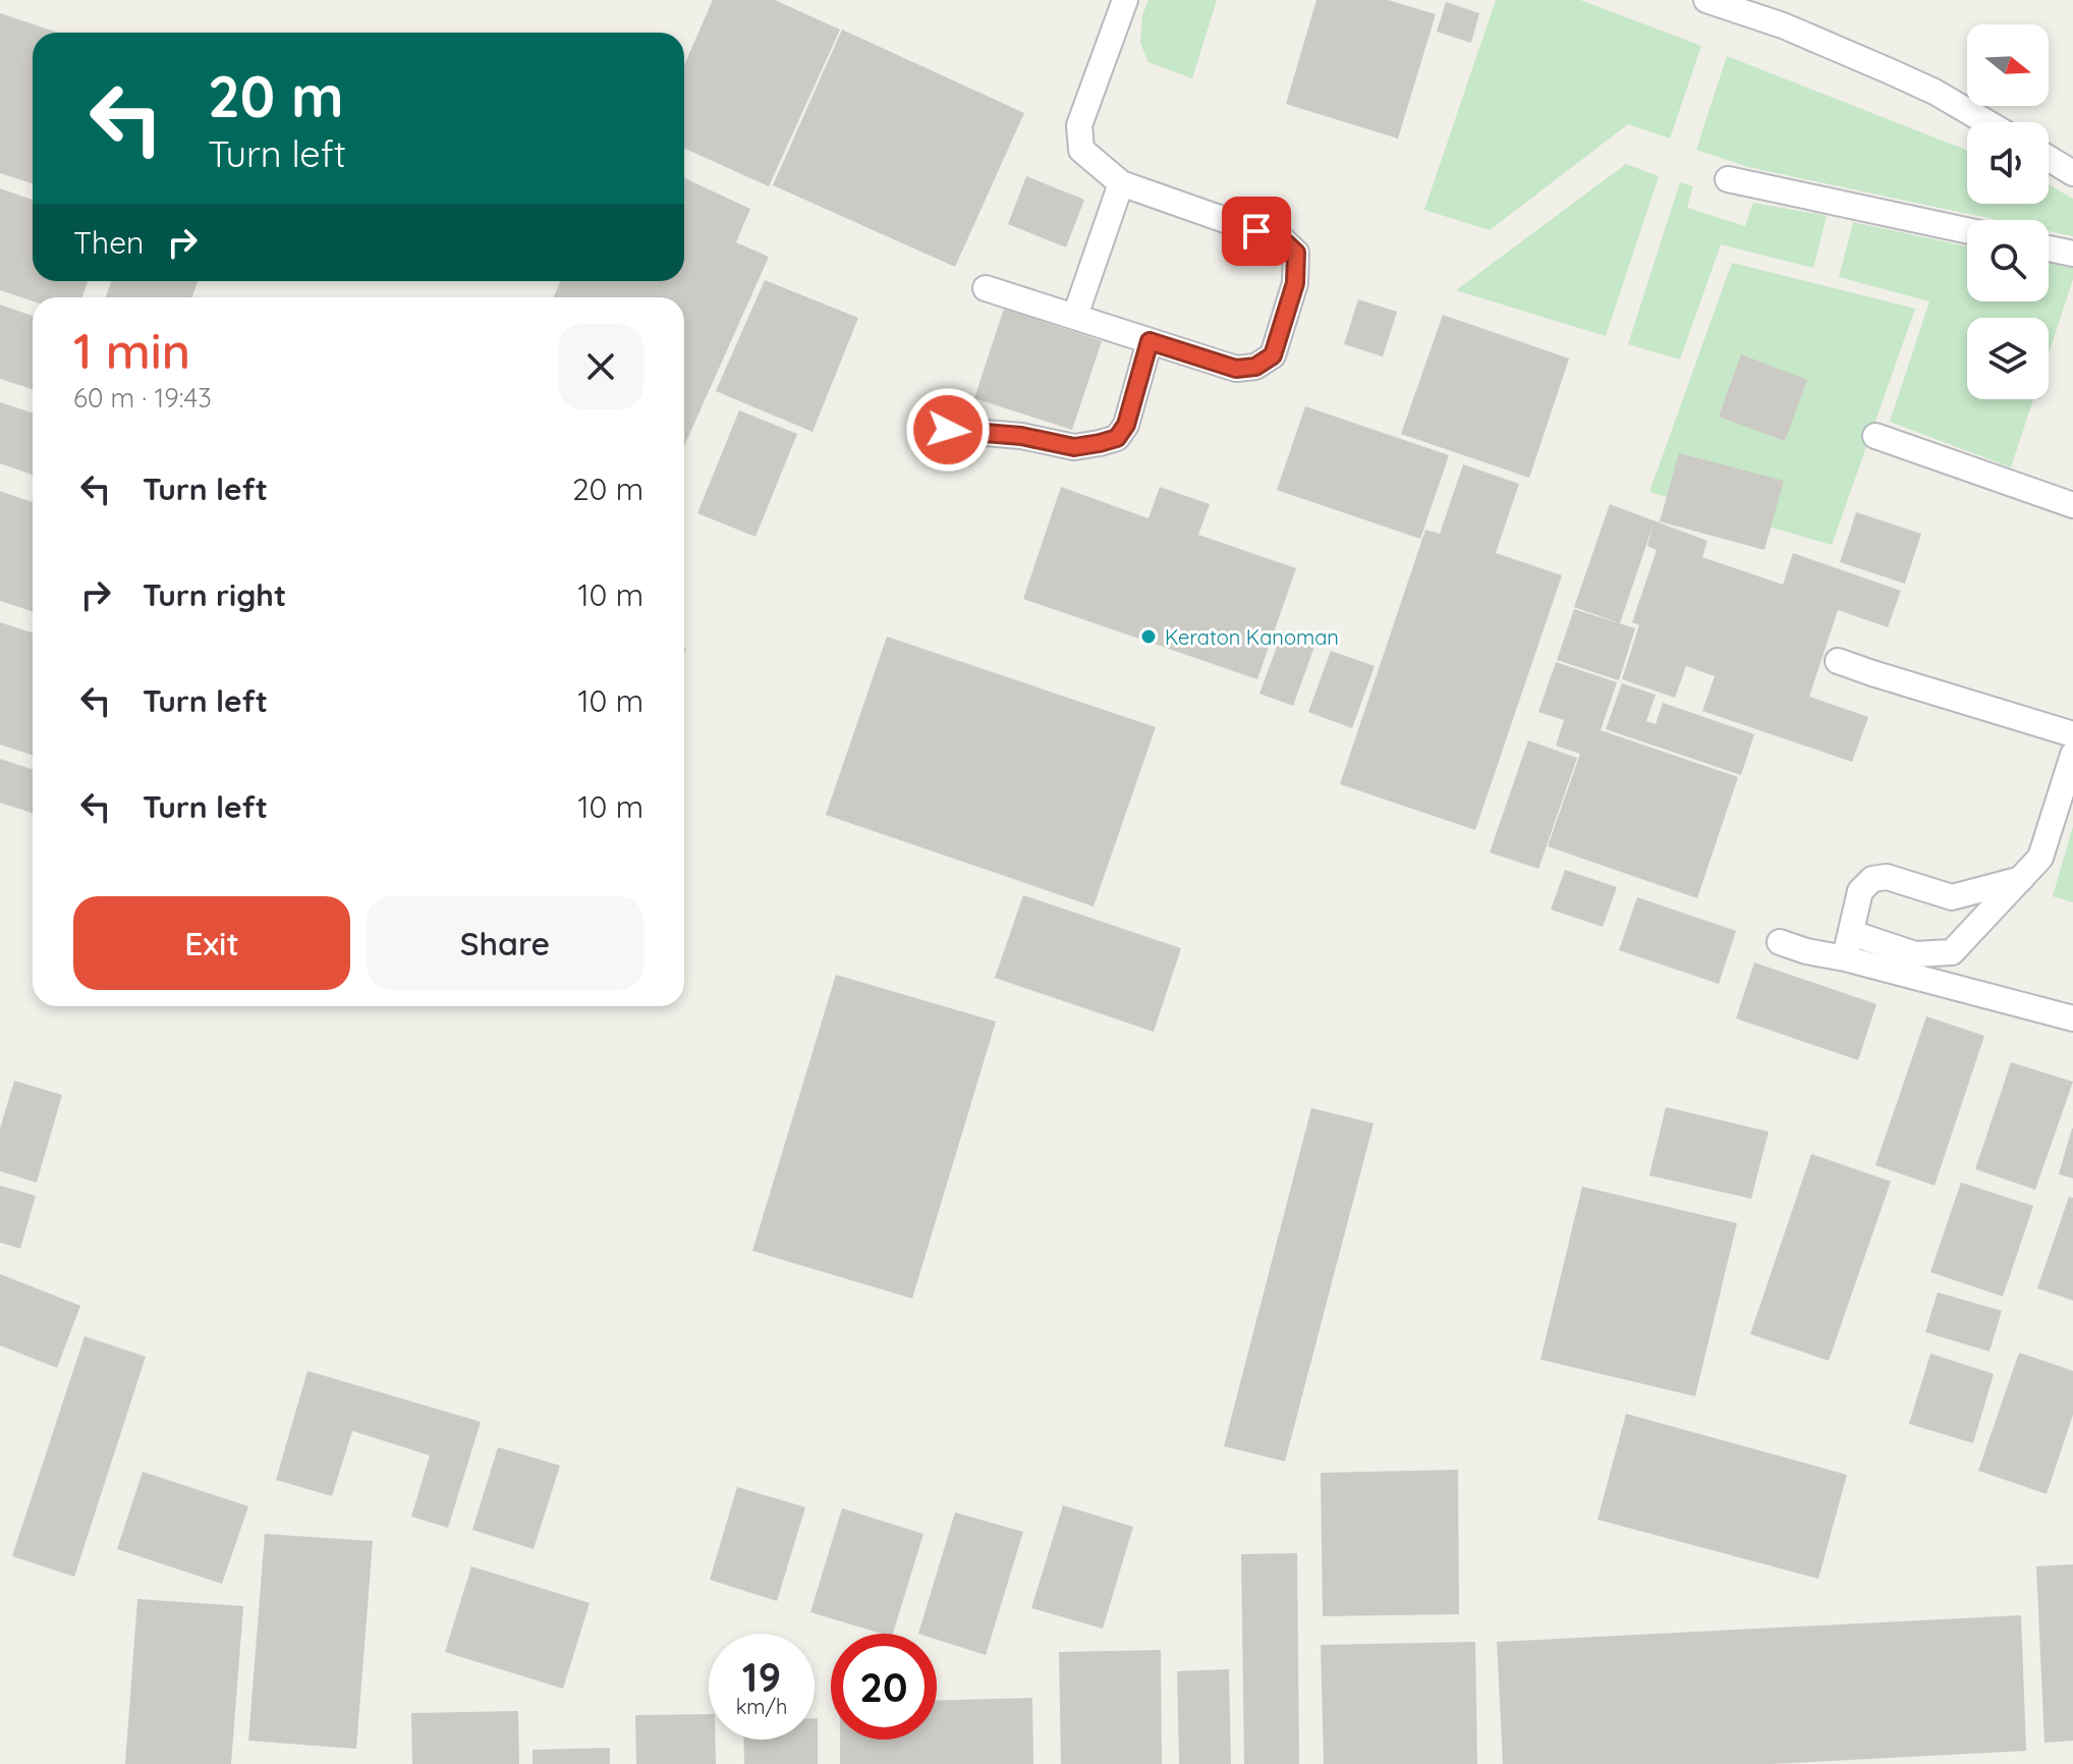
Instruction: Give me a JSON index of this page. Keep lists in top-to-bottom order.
{
  "places": ["Keraton Kanoman"],
  "north": "right",
  "page": {
    "turn": ["20 m", "Turn left"],
    "then": "Then",
    "heading": ["1 min", "60 m · 19:43"],
    "list": [
      {
        "name": "Turn left",
        "value": "20 m"
      },
      {
        "name": "Turn right",
        "value": "10 m"
      },
      {
        "name": "Turn left",
        "value": "10 m"
      },
      {
        "name": "Turn left",
        "value": "10 m"
      }
    ],
    "buttons": ["Exit", "Share"],
    "speed": "19 km/h",
    "limit": "20"
  }
}
